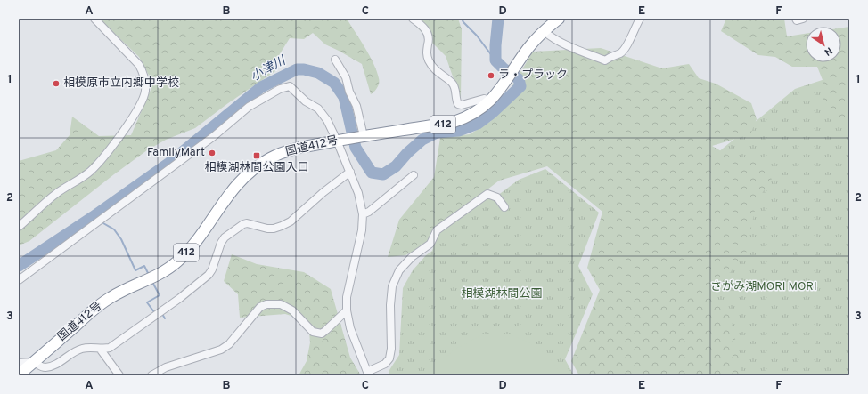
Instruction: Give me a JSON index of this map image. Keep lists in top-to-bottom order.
{
  "streets": {
    "highway": ["412", "国道412号"]
  },
  "water": ["小津川"],
  "parks": ["さがみ湖MORI MORI", "相模湖林間公園"],
  "places": {
    "other": ["ラ・プラック", "相模原市立内郷中学校", "FamilyMart"],
    "transit": ["相模湖林間公園入口"]
  },
  "north": "bottom right",
  "grid": {
    "columns": [
      "A",
      "B",
      "C",
      "D",
      "E",
      "F"
    ],
    "rows": ["1", "2", "3"]
  }
}
